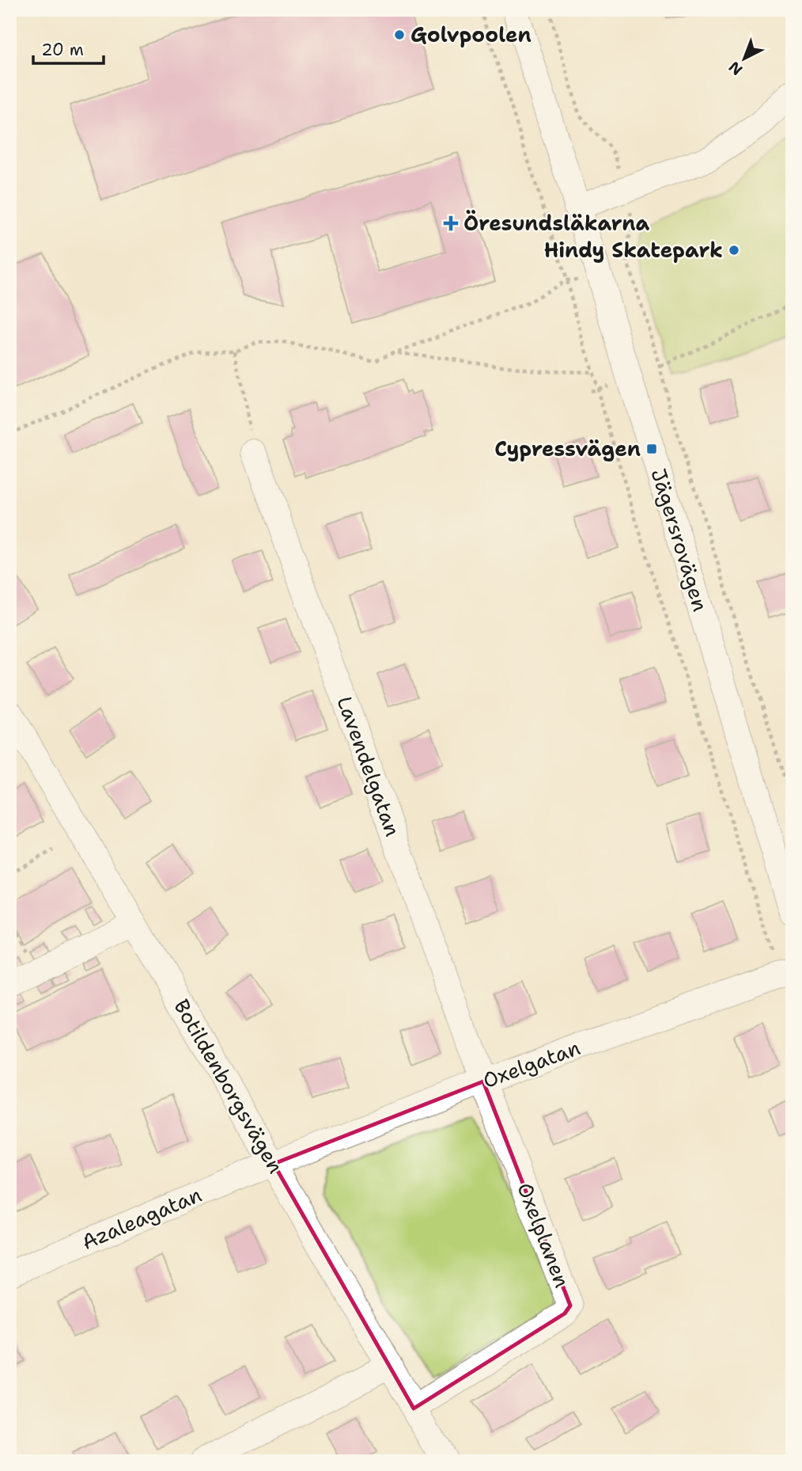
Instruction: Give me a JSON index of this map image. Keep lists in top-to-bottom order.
{
  "streets": {
    "street": [
      "Jägersrovägen",
      "Lavendelgatan",
      "Oxelgatan",
      "Botildenborgsvägen",
      "Azaleagatan",
      "Oxelplanen"
    ]
  },
  "crossings": [
    ["Lavendelgatan", "Oxelgatan"],
    ["Lavendelgatan", "Oxelplanen"],
    ["Oxelgatan", "Botildenborgsvägen"],
    ["Oxelgatan", "Azaleagatan"],
    ["Oxelgatan", "Oxelplanen"],
    ["Botildenborgsvägen", "Azaleagatan"],
    ["Botildenborgsvägen", "Oxelplanen"]
  ],
  "places": {
    "other": ["Golvpoolen", "Hindy Skatepark"],
    "health": ["Öresundsläkarna"],
    "transit": ["Cypressvägen"]
  },
  "scale_bar": "20 m",
  "north": "bottom left"
}
